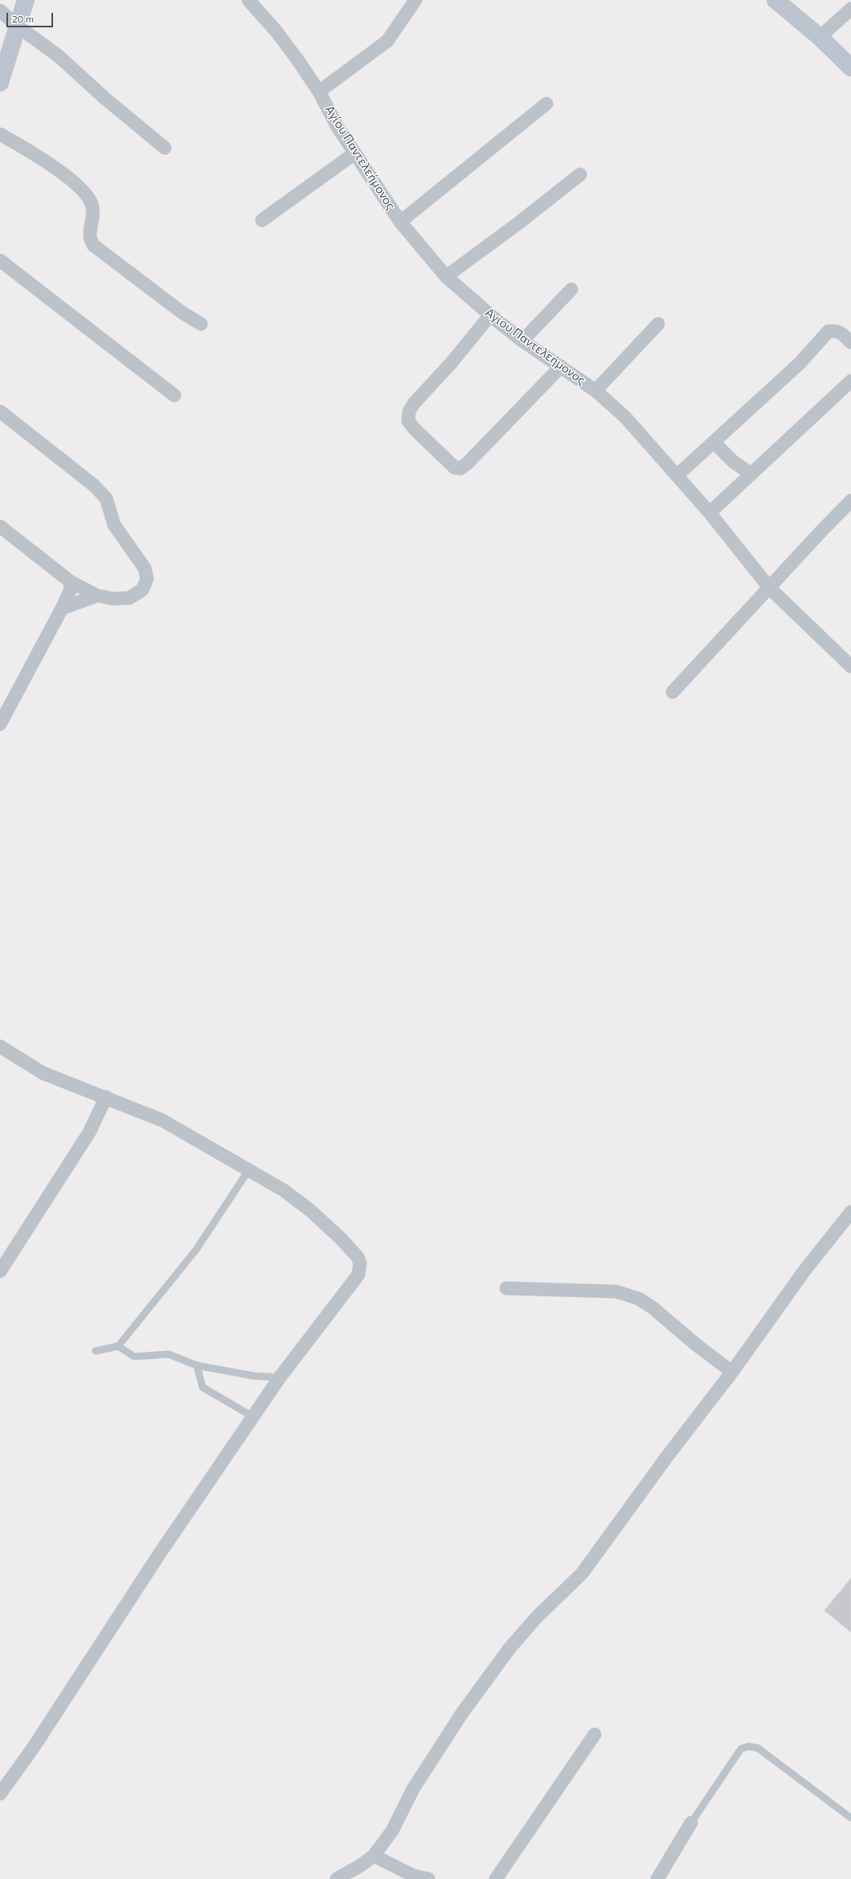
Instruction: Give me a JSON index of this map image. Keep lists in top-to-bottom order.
{
  "streets": {
    "street": ["Αγίου Παντελεήμονος"]
  },
  "scale_bar": "20 m"
}
